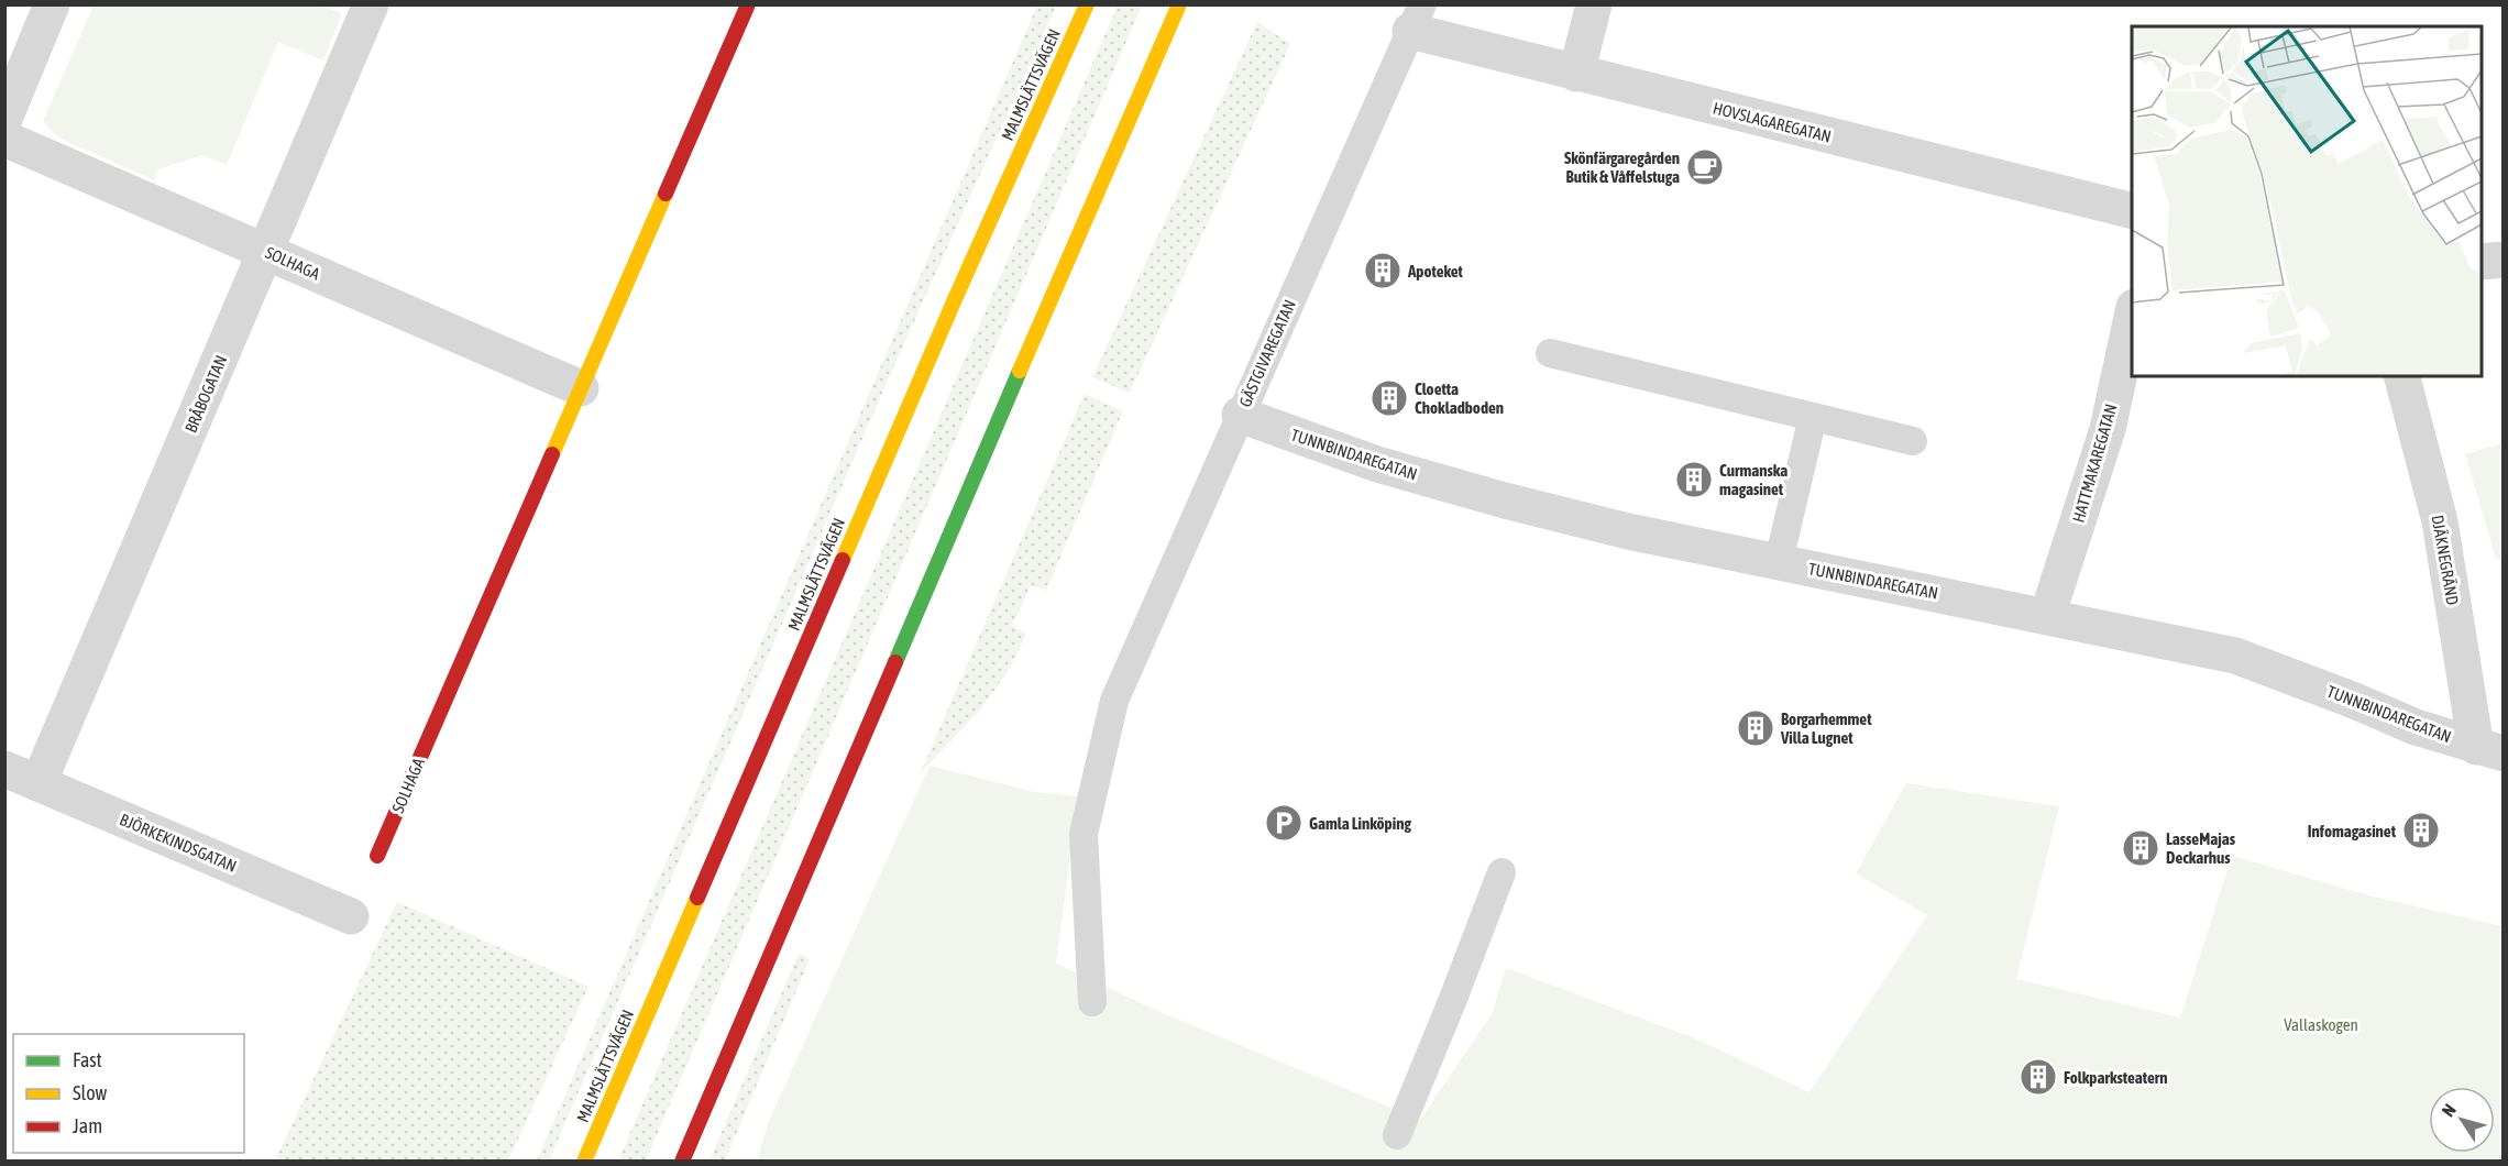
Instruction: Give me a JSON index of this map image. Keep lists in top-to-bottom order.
{
  "streets": {
    "main road": ["MALMSLÄTTSVÄGEN", "SOLHAGA"],
    "street": [
      "HOVSLAGAREGATAN",
      "BRÅBOGATAN",
      "TUNNBINDAREGATAN",
      "HATTMAKAREGATAN",
      "DJÄKNEGRÄND",
      "BJÖRKEKINDSGATAN"
    ],
    "lane": ["GÄSTGIVAREGATAN"]
  },
  "crossings": [
    ["HOVSLAGAREGATAN", "GÄSTGIVAREGATAN"],
    ["SOLHAGA", "BRÅBOGATAN"],
    ["GÄSTGIVAREGATAN", "TUNNBINDAREGATAN"],
    ["BRÅBOGATAN", "BJÖRKEKINDSGATAN"],
    ["TUNNBINDAREGATAN", "HATTMAKAREGATAN"],
    ["TUNNBINDAREGATAN", "DJÄKNEGRÄND"]
  ],
  "parks": ["Vallaskogen"],
  "places": {
    "cafe": ["Skönfärgaregården Butik & Våffelstuga"],
    "building": [
      "Apoteket",
      "Cloetta Chokladboden",
      "Curmanska magasinet",
      "Borgarhemmet Villa Lugnet",
      "Infomagasinet",
      "LasseMajas Deckarhus",
      "Folkparksteatern"
    ],
    "parking": ["Gamla Linköping"]
  },
  "legend": ["Fast", "Slow", "Jam"],
  "north": "top left"
}
